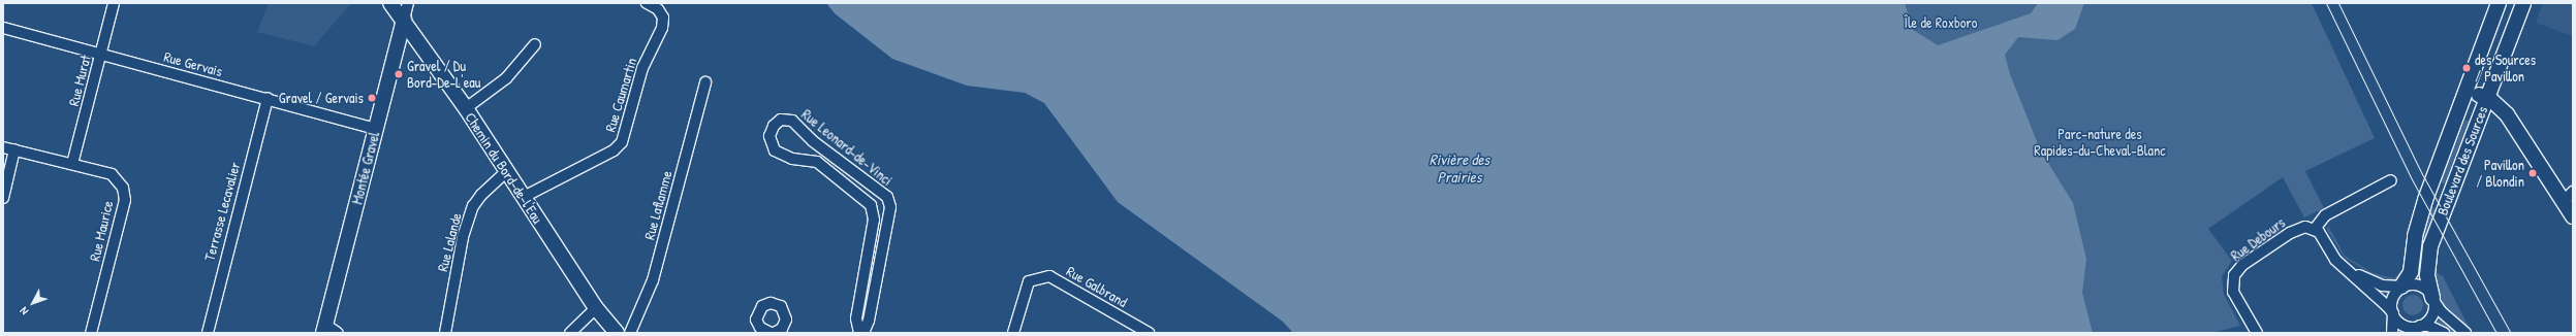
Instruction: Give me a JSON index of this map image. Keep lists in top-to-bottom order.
{
  "streets": {
    "street": [
      "Rue Gervais",
      "Rue Murat",
      "Rue Caumartin",
      "Rue Leonard-de-Vinci",
      "Boulevard des Sources",
      "Montée Gravel",
      "Chemin du Bord-de-l'Eau",
      "Rue Laflamme",
      "Terrasse Lecavalier",
      "Rue Maurice",
      "Rue Debours",
      "Rue Lalande",
      "Rue Galbrand"
    ]
  },
  "crossings": [
    ["Rue Gervais", "Rue Murat"],
    ["Rue Gervais", "Montée Gravel"],
    ["Rue Gervais", "Terrasse Lecavalier"],
    ["Rue Murat", "Rue Maurice"],
    ["Rue Caumartin", "Chemin du Bord-de-l'Eau"],
    ["Montée Gravel", "Chemin du Bord-de-l'Eau"],
    ["Chemin du Bord-de-l'Eau", "Rue Lalande"]
  ],
  "water": ["Rivière des Prairies"],
  "parks": ["Île de Roxboro", "Parc-nature des Rapides-du-Cheval-Blanc"],
  "places": [
    "des Sources / Pavillon",
    "Gravel / Du Bord-De-L'eau",
    "Gravel / Gervais",
    "Pavillon / Blondin"
  ],
  "north": "bottom left"
}
